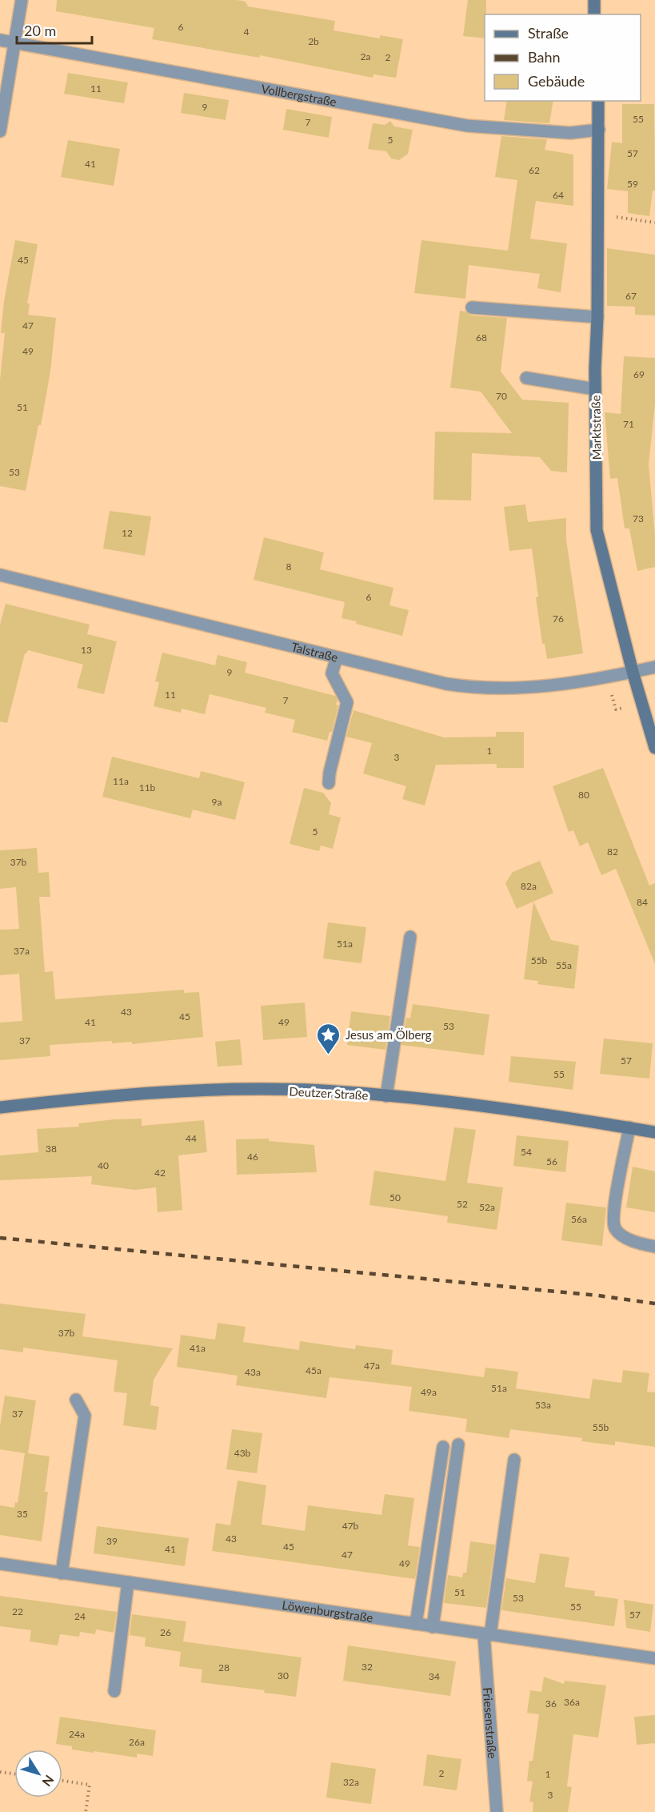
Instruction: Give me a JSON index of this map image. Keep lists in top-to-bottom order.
{
  "streets": {
    "street": [
      "Vollbergstraße",
      "Marktstraße",
      "Talstraße",
      "Deutzer Straße",
      "Löwenburgstraße",
      "Friesenstraße"
    ]
  },
  "crossings": [
    ["Vollbergstraße", "Marktstraße"],
    ["Marktstraße", "Talstraße"],
    ["Löwenburgstraße", "Friesenstraße"]
  ],
  "places": {
    "place": ["Jesus am Ölberg"]
  },
  "house_numbers": [
    "6",
    "4",
    "2b",
    "2a",
    "2",
    "11",
    "9",
    "55",
    "7",
    "5",
    "57",
    "41",
    "62",
    "59",
    "64",
    "45",
    "67",
    "47",
    "68",
    "49",
    "69",
    "70",
    "51",
    "71",
    "53",
    "73",
    "12",
    "8",
    "6",
    "76",
    "13",
    "9",
    "11",
    "7",
    "1",
    "3",
    "11a",
    "11b",
    "80",
    "9a",
    "5",
    "82",
    "37b",
    "82a",
    "84",
    "51a",
    "37a",
    "55b",
    "55a",
    "43",
    "45",
    "41",
    "49",
    "53",
    "37",
    "57",
    "55",
    "44",
    "38",
    "54",
    "46",
    "56",
    "40",
    "42",
    "50",
    "52",
    "52a",
    "56a",
    "37b",
    "41a",
    "47a",
    "45a",
    "43a",
    "51a",
    "49a",
    "53a",
    "37",
    "55b",
    "43b",
    "35",
    "47b",
    "43",
    "39",
    "45",
    "41",
    "47",
    "49",
    "51",
    "53",
    "55",
    "22",
    "57",
    "24",
    "26",
    "32",
    "28",
    "30",
    "34",
    "36a",
    "36",
    "24a",
    "26a",
    "2",
    "1",
    "32a",
    "3"
  ],
  "legend": ["Straße", "Bahn", "Gebäude"],
  "scale_bar": "20 m",
  "north": "bottom right"
}
